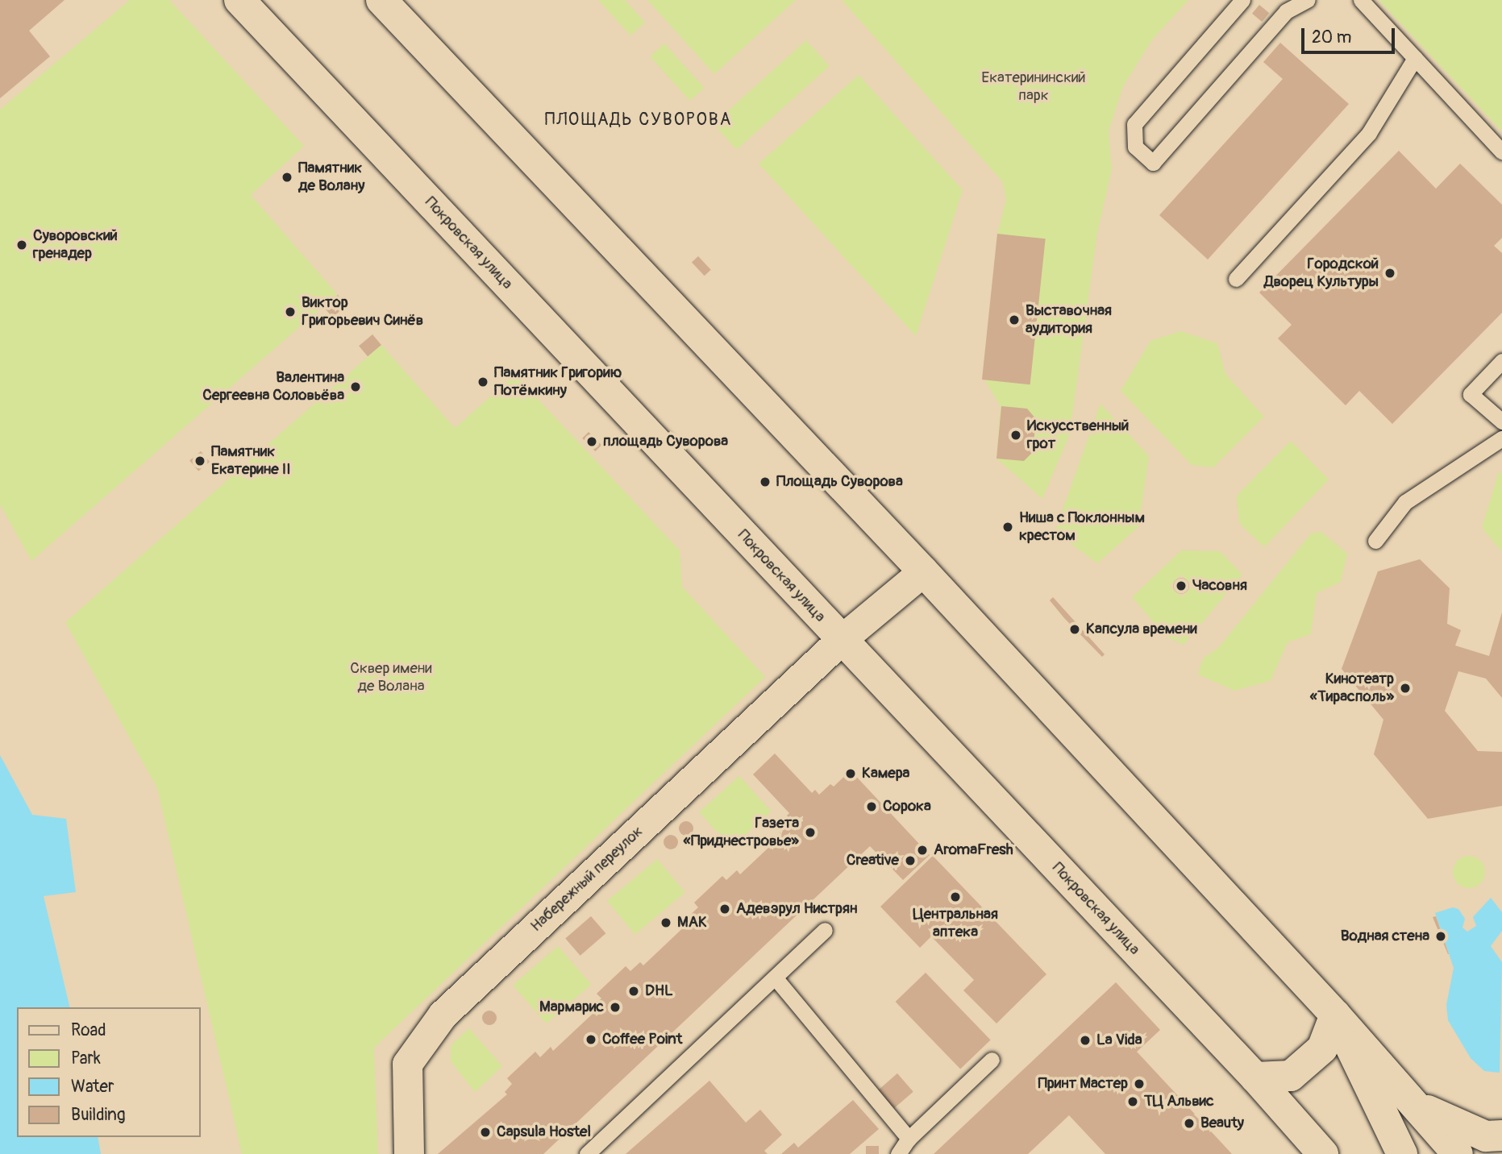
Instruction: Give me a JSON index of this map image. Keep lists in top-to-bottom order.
{
  "streets": {
    "main road": ["Покровская улица"],
    "street": ["Набережный переулок"]
  },
  "crossings": [
    ["Покровская улица", "Набережный переулок"]
  ],
  "districts": ["ПЛОЩАДЬ СУВОРОВА"],
  "parks": ["Екатерининский парк", "Сквер имени де Волана"],
  "places": [
    "Памятник де Волану",
    "Суворовский гренадер",
    "Городской Дворец Культуры",
    "Виктор Григорьевич Синёв",
    "Выставочная аудитория",
    "Памятник Григорию Потёмкину",
    "Валентина Сергеевна Соловьёва",
    "Искусственный грот",
    "площадь Суворова",
    "Памятник Екатерине II",
    "Площадь Суворова",
    "Ниша с Поклонным крестом",
    "Часовня",
    "Капсула времени",
    "Кинотеатр «Тирасполь»",
    "Камера",
    "Сорока",
    "Газета «Приднестровье»",
    "AromaFresh",
    "Creative",
    "Центральная аптека",
    "Адевэрул Нистрян",
    "МАК",
    "Водная стена",
    "DHL",
    "Мармарис",
    "Coffee Point",
    "La Vida",
    "Принт Мастер",
    "ТЦ Альвис",
    "Beauty",
    "Capsula Hostel"
  ],
  "legend": [
    "Road",
    "Park",
    "Water",
    "Building"
  ],
  "scale_bar": "20 m"
}
